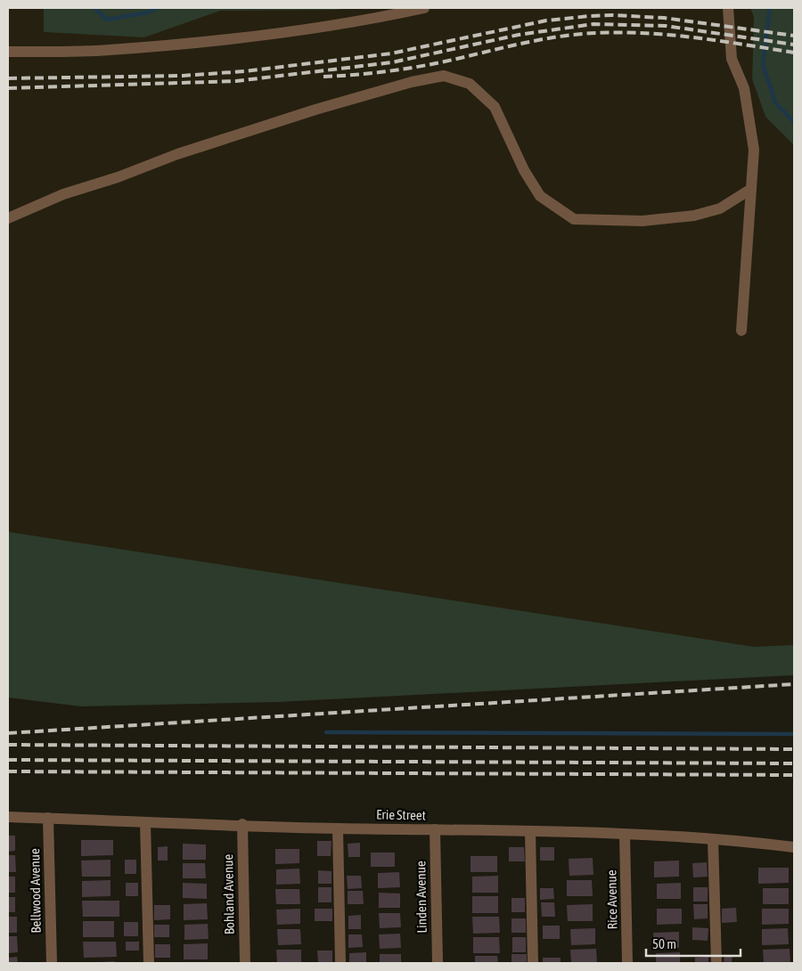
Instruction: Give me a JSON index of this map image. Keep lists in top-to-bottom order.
{
  "streets": {
    "street": [
      "Erie Street",
      "Bellwood Avenue",
      "Bohland Avenue",
      "Linden Avenue",
      "Rice Avenue"
    ]
  },
  "crossings": [
    ["Erie Street", "Bellwood Avenue"],
    ["Erie Street", "Bohland Avenue"],
    ["Erie Street", "Linden Avenue"],
    ["Erie Street", "Rice Avenue"]
  ],
  "scale_bar": "50 m"
}
